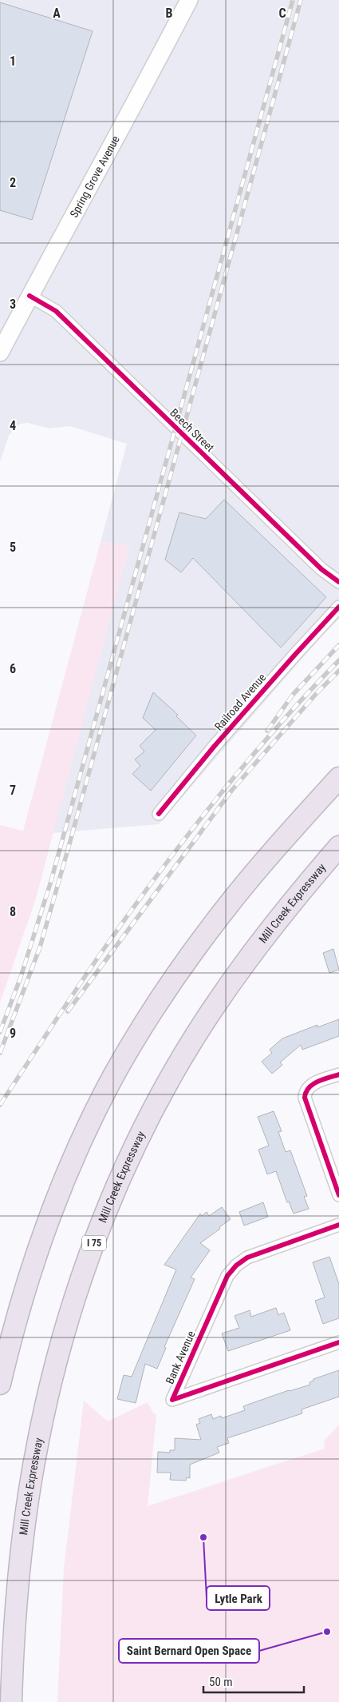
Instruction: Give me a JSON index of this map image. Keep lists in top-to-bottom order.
{
  "streets": {
    "highway": ["Mill Creek Expressway", "I 75"],
    "main road": ["Spring Grove Avenue"],
    "street": ["Beech Street", "Railroad Avenue", "Bank Avenue"]
  },
  "crossings": [
    ["Spring Grove Avenue", "Beech Street"]
  ],
  "places": ["Lytle Park", "Saint Bernard Open Space"],
  "scale_bar": "50 m",
  "grid": {
    "columns": ["A", "B", "C"],
    "rows": [
      "1",
      "2",
      "3",
      "4",
      "5",
      "6",
      "7",
      "8",
      "9"
    ]
  }
}
